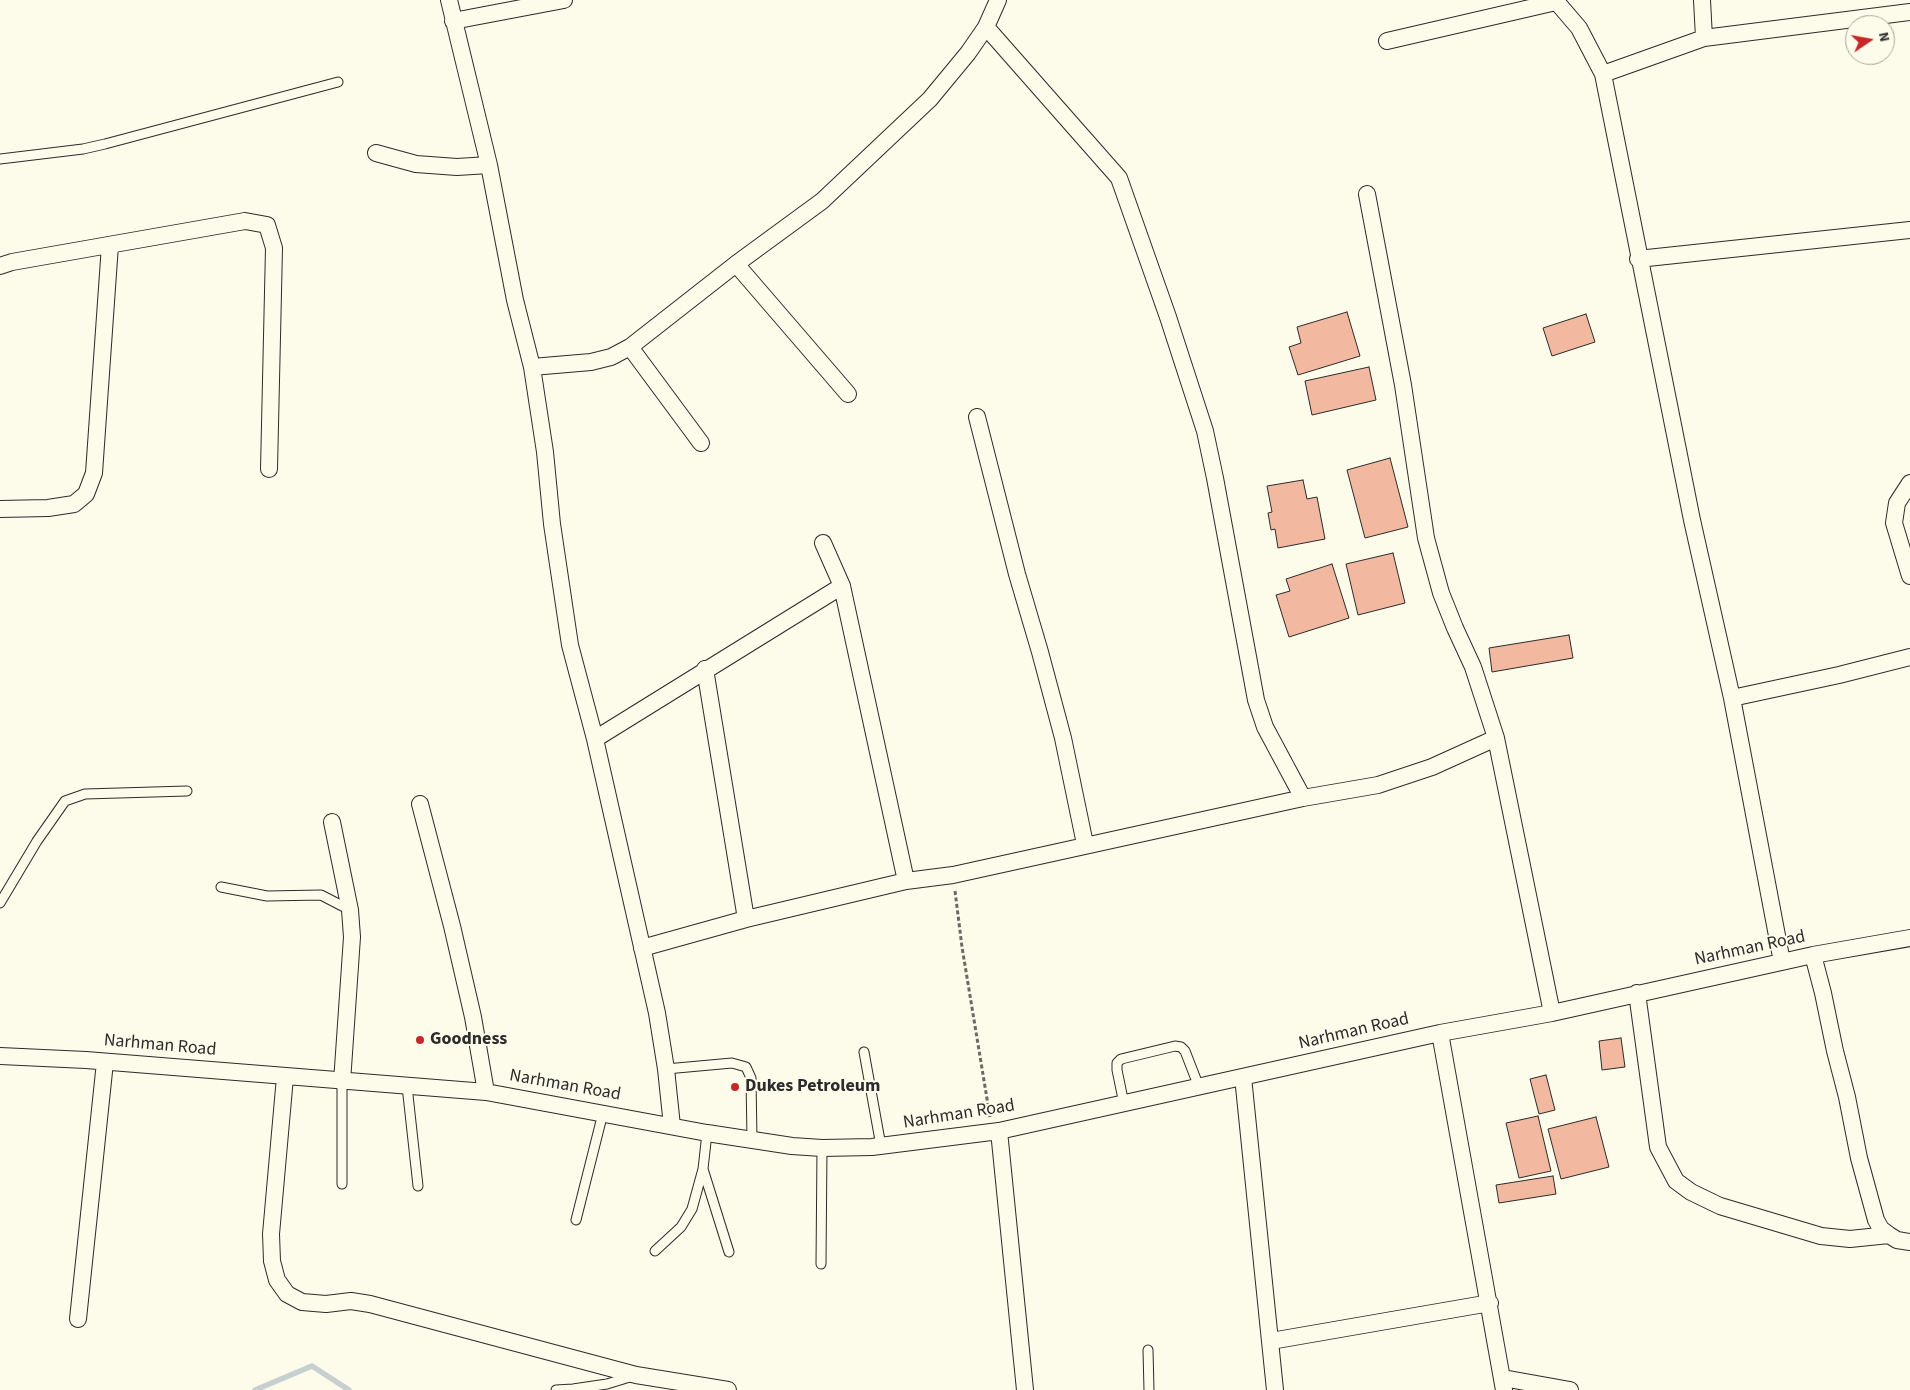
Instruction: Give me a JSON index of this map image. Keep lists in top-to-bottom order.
{
  "streets": {
    "street": ["Narhman Road"]
  },
  "places": ["Goodness", "Dukes Petroleum"],
  "north": "right"
}
